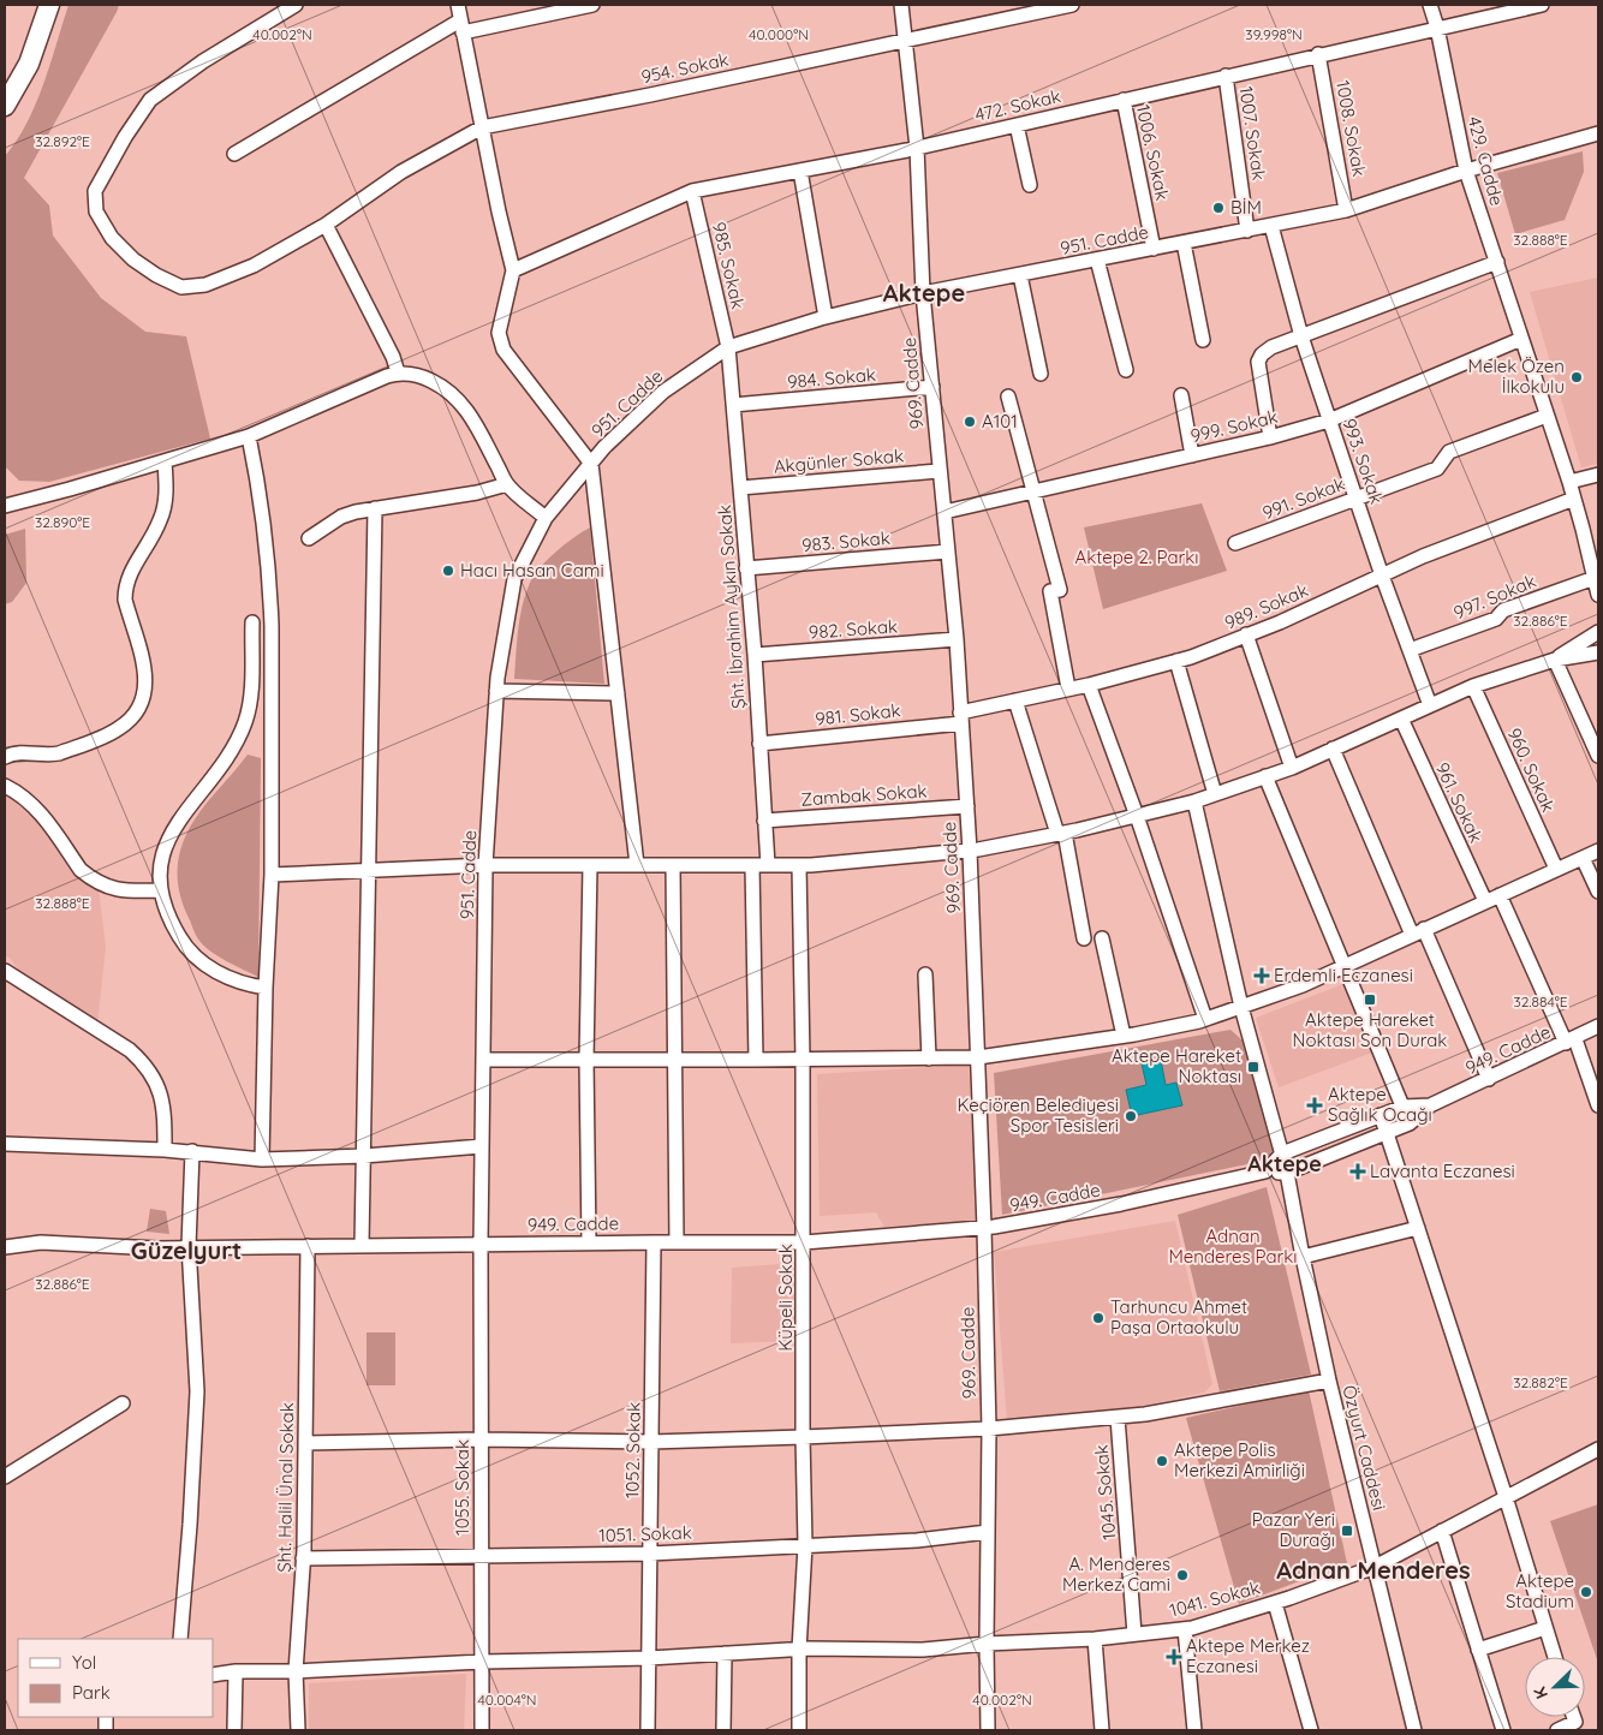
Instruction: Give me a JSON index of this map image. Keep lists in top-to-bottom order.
{
  "streets": {
    "street": [
      "954. Sokak",
      "472. Sokak",
      "1008. Sokak",
      "1007. Sokak",
      "1006. Sokak",
      "429. Cadde",
      "951. Cadde",
      "985. Sokak",
      "984. Sokak",
      "969. Cadde",
      "999. Sokak",
      "Akgünler Sokak",
      "993. Sokak",
      "991. Sokak",
      "983. Sokak",
      "997. Sokak",
      "Şht. İbrahim Aykın Sokak",
      "989. Sokak",
      "982. Sokak",
      "981. Sokak",
      "960. Sokak",
      "Zambak Sokak",
      "961. Sokak",
      "949. Cadde",
      "Küpeli Sokak",
      "Özyurt Caddesi",
      "1052. Sokak",
      "Şht. Halil Ünal Sokak",
      "1055. Sokak",
      "1045. Sokak",
      "1051. Sokak",
      "1041. Sokak"
    ]
  },
  "crossings": [
    ["954. Sokak", "969. Cadde"],
    ["472. Sokak", "1008. Sokak"],
    ["472. Sokak", "1007. Sokak"],
    ["472. Sokak", "1006. Sokak"],
    ["472. Sokak", "429. Cadde"],
    ["472. Sokak", "985. Sokak"],
    ["472. Sokak", "969. Cadde"],
    ["1008. Sokak", "951. Cadde"],
    ["1007. Sokak", "951. Cadde"],
    ["1006. Sokak", "951. Cadde"],
    ["429. Cadde", "951. Cadde"],
    ["429. Cadde", "999. Sokak"],
    ["429. Cadde", "991. Sokak"],
    ["429. Cadde", "989. Sokak"],
    ["951. Cadde", "985. Sokak"],
    ["951. Cadde", "969. Cadde"],
    ["951. Cadde", "993. Sokak"],
    ["951. Cadde", "Şht. İbrahim Aykın Sokak"],
    ["951. Cadde", "949. Cadde"],
    ["951. Cadde", "1055. Sokak"],
    ["985. Sokak", "Şht. İbrahim Aykın Sokak"],
    ["984. Sokak", "969. Cadde"],
    ["984. Sokak", "Şht. İbrahim Aykın Sokak"],
    ["969. Cadde", "999. Sokak"],
    ["969. Cadde", "Akgünler Sokak"],
    ["969. Cadde", "983. Sokak"],
    ["969. Cadde", "989. Sokak"],
    ["969. Cadde", "982. Sokak"],
    ["969. Cadde", "981. Sokak"],
    ["969. Cadde", "Zambak Sokak"],
    ["969. Cadde", "949. Cadde"],
    ["969. Cadde", "1051. Sokak"],
    ["969. Cadde", "1041. Sokak"],
    ["999. Sokak", "993. Sokak"],
    ["Akgünler Sokak", "Şht. İbrahim Aykın Sokak"],
    ["993. Sokak", "991. Sokak"],
    ["993. Sokak", "997. Sokak"],
    ["993. Sokak", "989. Sokak"],
    ["983. Sokak", "Şht. İbrahim Aykın Sokak"],
    ["Şht. İbrahim Aykın Sokak", "982. Sokak"],
    ["Şht. İbrahim Aykın Sokak", "981. Sokak"],
    ["Şht. İbrahim Aykın Sokak", "Zambak Sokak"],
    ["989. Sokak", "981. Sokak"],
    ["949. Cadde", "Küpeli Sokak"],
    ["949. Cadde", "Özyurt Caddesi"],
    ["949. Cadde", "1052. Sokak"],
    ["949. Cadde", "Şht. Halil Ünal Sokak"],
    ["949. Cadde", "1055. Sokak"],
    ["Küpeli Sokak", "1051. Sokak"],
    ["Küpeli Sokak", "1041. Sokak"],
    ["Özyurt Caddesi", "1041. Sokak"],
    ["1052. Sokak", "1051. Sokak"],
    ["1052. Sokak", "1041. Sokak"],
    ["Şht. Halil Ünal Sokak", "1051. Sokak"],
    ["Şht. Halil Ünal Sokak", "1041. Sokak"],
    ["1055. Sokak", "1051. Sokak"],
    ["1055. Sokak", "1041. Sokak"],
    ["1045. Sokak", "1041. Sokak"]
  ],
  "districts": [
    "Aktepe",
    "Aktepe",
    "Güzelyurt",
    "Adnan Menderes"
  ],
  "parks": ["Aktepe 2. Parkı", "Adnan Menderes Parkı"],
  "places": {
    "other": [
      "BİM",
      "Melek Özen İlkokulu",
      "A101",
      "Hacı Hasan Cami",
      "Keçiören Belediyesi Spor Tesisleri",
      "Tarhuncu Ahmet Paşa Ortaokulu",
      "Aktepe Polis Merkezi Amirliği",
      "A. Menderes Merkez Cami",
      "Aktepe Stadium"
    ],
    "health": [
      "Erdemli Eczanesi",
      "Aktepe Sağlık Ocağı",
      "Lavanta Eczanesi",
      "Aktepe Merkez Eczanesi"
    ],
    "transit": ["Aktepe Hareket Noktası Son Durak", "Aktepe Hareket Noktası", "Pazar Yeri Durağı"]
  },
  "legend": ["Yol", "Park"],
  "north": "bottom left",
  "coordinates": [
    "40.002°N",
    "40.000°N",
    "39.998°N",
    "32.892°E",
    "32.888°E",
    "32.890°E",
    "32.886°E",
    "32.884°E",
    "32.882°E",
    "40.004°N"
  ]
}
